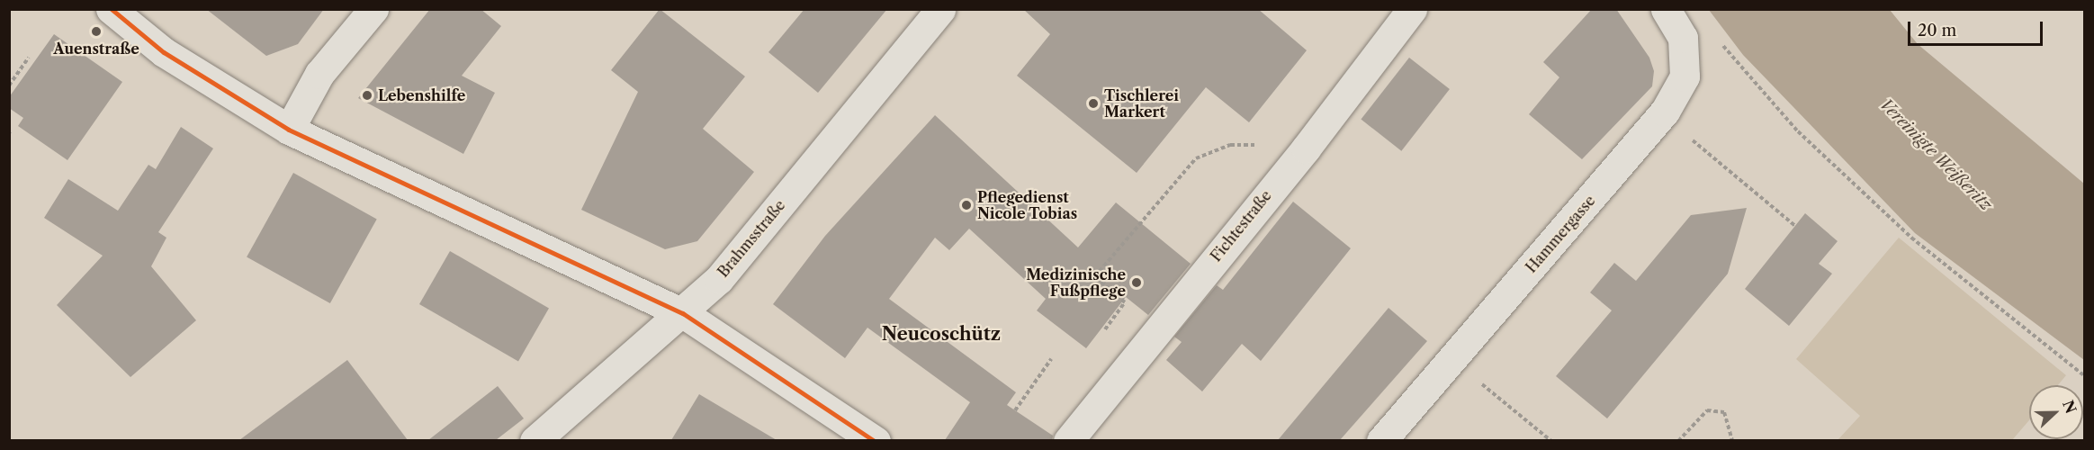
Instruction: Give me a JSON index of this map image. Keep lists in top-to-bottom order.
{
  "streets": {
    "street": ["Fichtestraße", "Hammergasse", "Brahmsstraße"]
  },
  "districts": ["Neucoschütz"],
  "water": ["Vereinigte Weißeritz"],
  "places": [
    "Auenstraße",
    "Lebenshilfe",
    "Tischlerei Markert",
    "Pflegedienst Nicole Tobias",
    "Medizinische Fußpflege"
  ],
  "scale_bar": "20 m",
  "north": "right"
}
